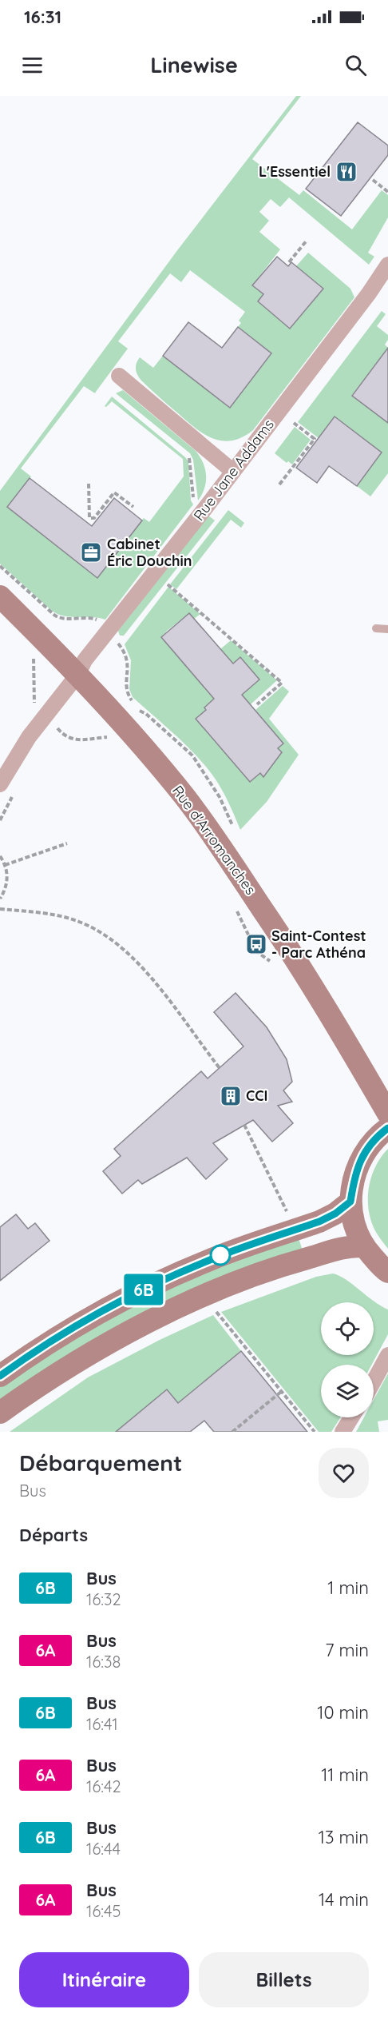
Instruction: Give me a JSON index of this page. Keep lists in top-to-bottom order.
{
  "streets": {
    "main road": ["Rue d'Arromanches"],
    "street": ["Rue Jane Addams"]
  },
  "crossings": [
    ["Rue Jane Addams", "Rue d'Arromanches"]
  ],
  "places": {
    "restaurant": ["L'Essentiel"],
    "office": ["Cabinet Éric Douchin"],
    "bus stop": ["Saint-Contest - Parc Athéna"],
    "building": ["CCI"]
  },
  "lines": ["bus line 6B"],
  "page": {
    "status": "16:31",
    "header": "Linewise",
    "on_map": "6B",
    "heading": [
      ["Débarquement", "Bus"],
      "Départs"
    ],
    "list": [
      {
        "mark": "6B",
        "name": "Bus",
        "note": "16:32",
        "value": "1 min"
      },
      {
        "mark": "6A",
        "name": "Bus",
        "note": "16:38",
        "value": "7 min"
      },
      {
        "mark": "6B",
        "name": "Bus",
        "note": "16:41",
        "value": "10 min"
      },
      {
        "mark": "6A",
        "name": "Bus",
        "note": "16:42",
        "value": "11 min"
      },
      {
        "mark": "6B",
        "name": "Bus",
        "note": "16:44",
        "value": "13 min"
      },
      {
        "mark": "6A",
        "name": "Bus",
        "note": "16:45",
        "value": "14 min"
      }
    ],
    "buttons": ["Itinéraire", "Billets"]
  }
}
